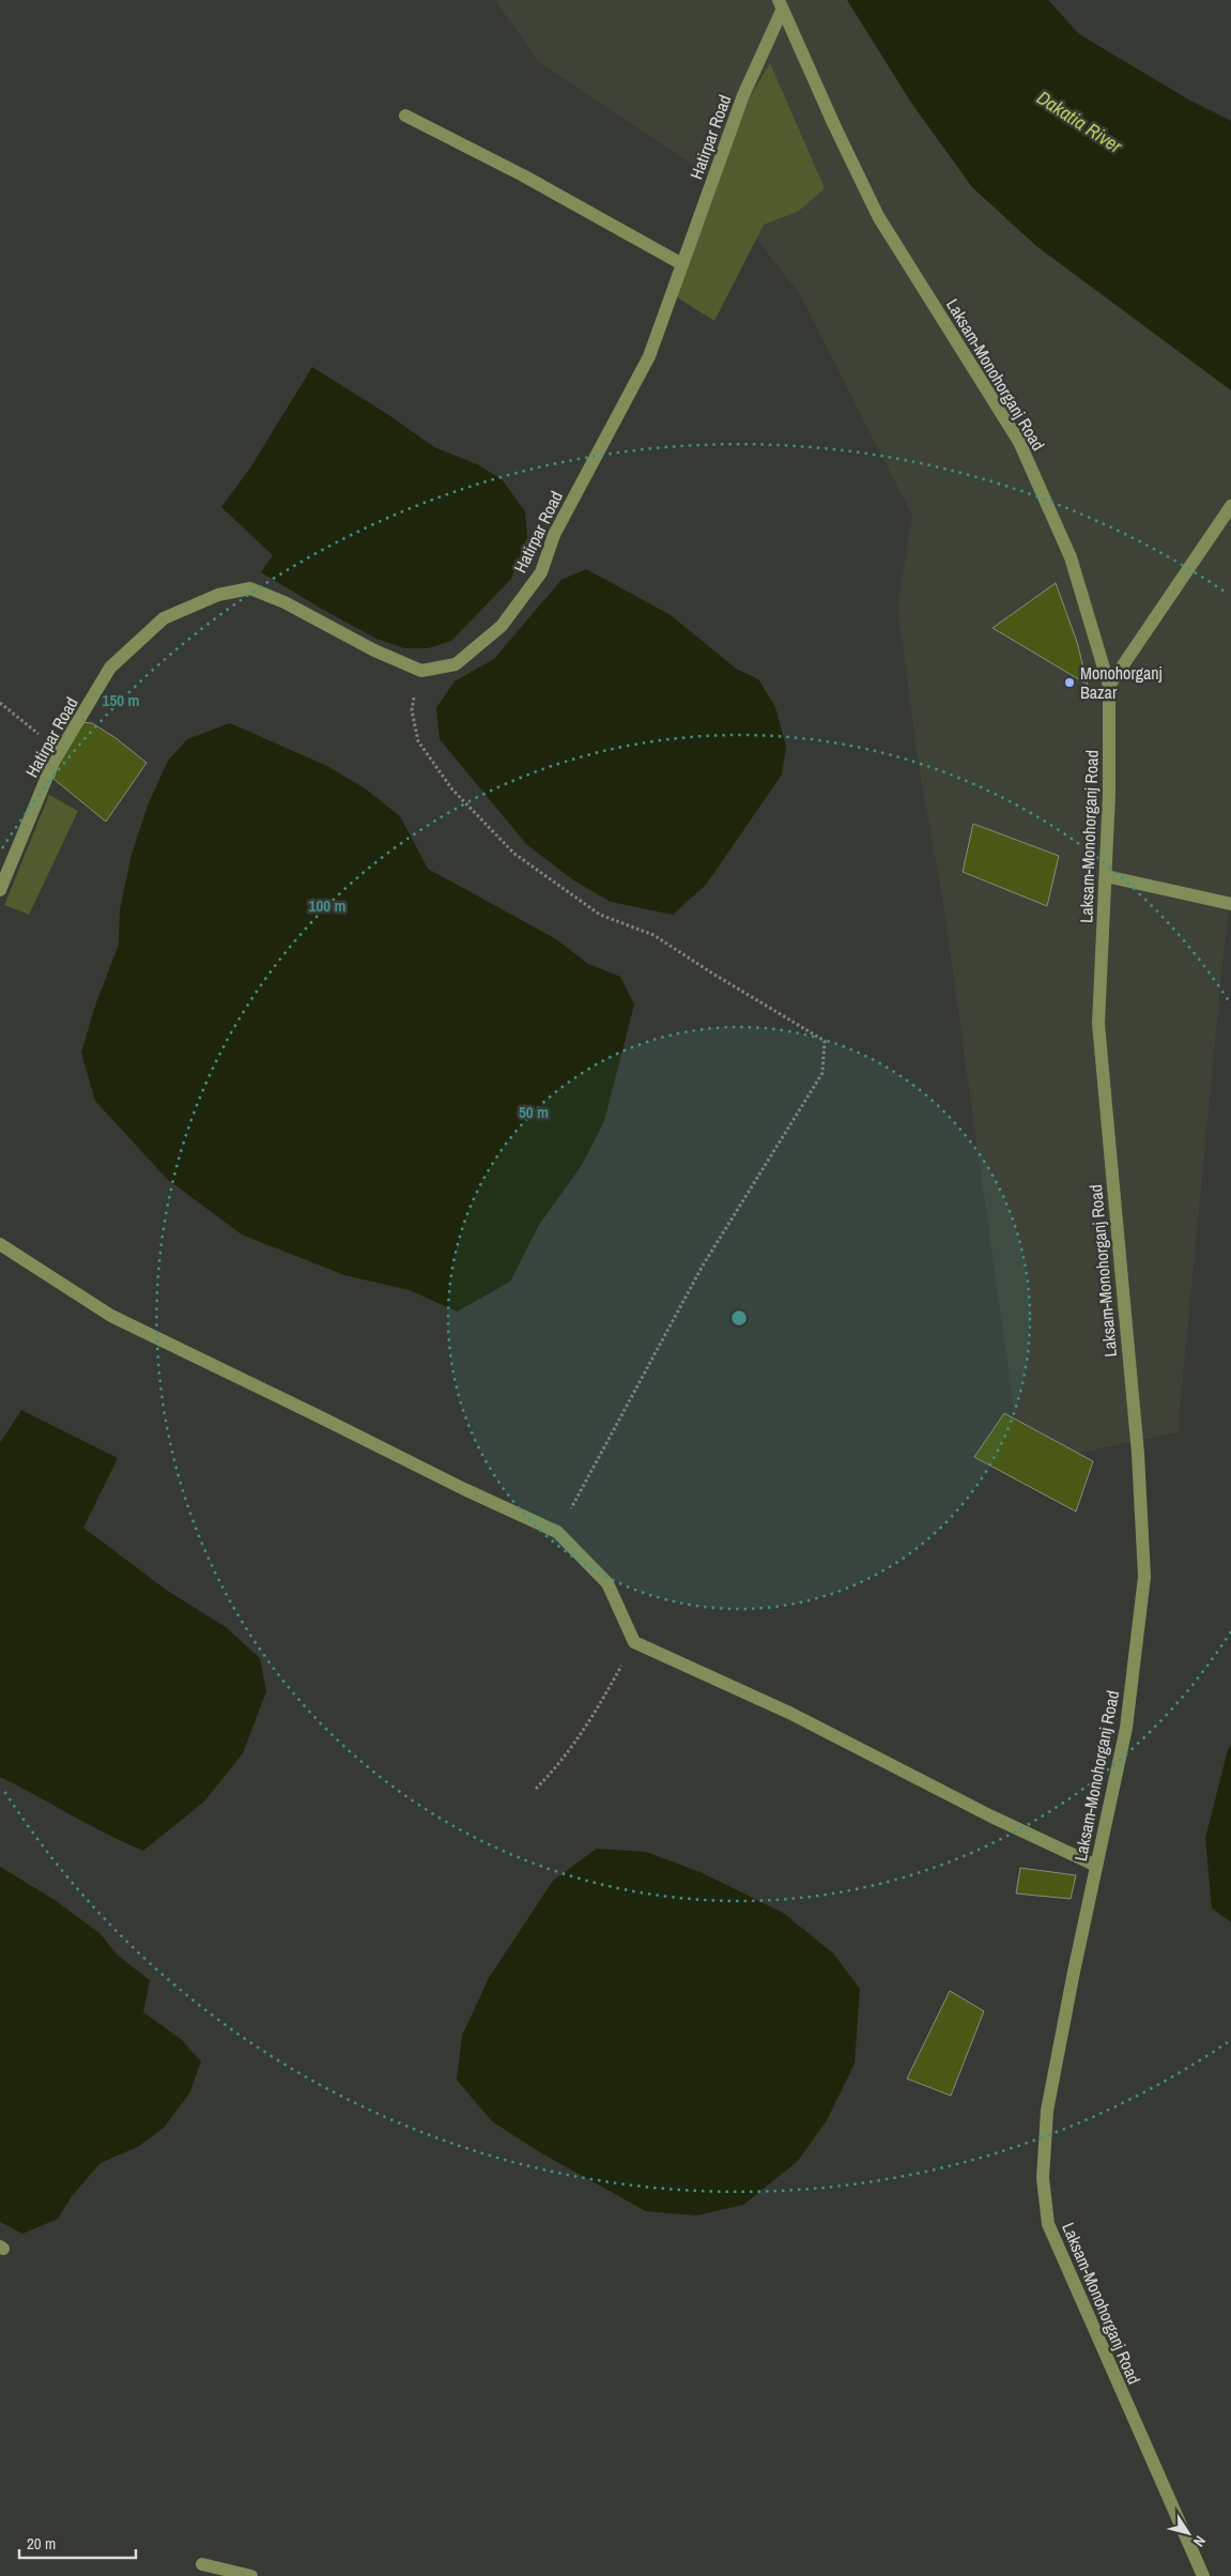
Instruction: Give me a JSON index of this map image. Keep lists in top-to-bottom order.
{
  "streets": {
    "street": ["Hatirpar Road", "Laksam-Monohorganj Road"]
  },
  "crossings": [
    ["Hatirpar Road", "Laksam-Monohorganj Road"]
  ],
  "water": ["Dakatia River"],
  "places": ["Monohorganj Bazar"],
  "scale_bar": "20 m",
  "north": "bottom right",
  "rings": ["150 m", "100 m", "50 m"]
}
